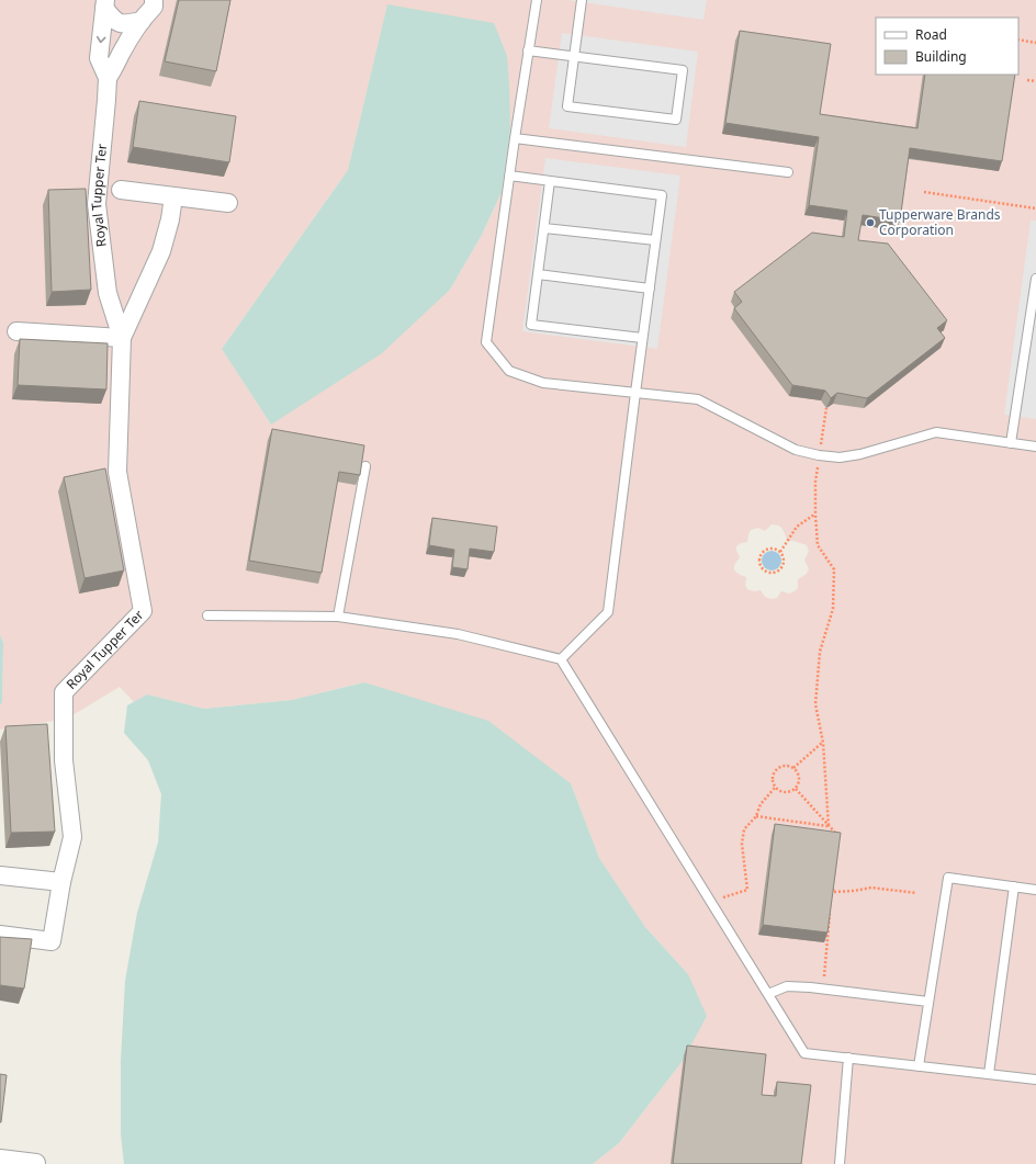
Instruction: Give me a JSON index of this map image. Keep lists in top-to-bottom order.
{
  "streets": {
    "street": ["Royal Tupper Ter"]
  },
  "places": ["Tupperware Brands Corporation"],
  "legend": ["Road", "Building"]
}
